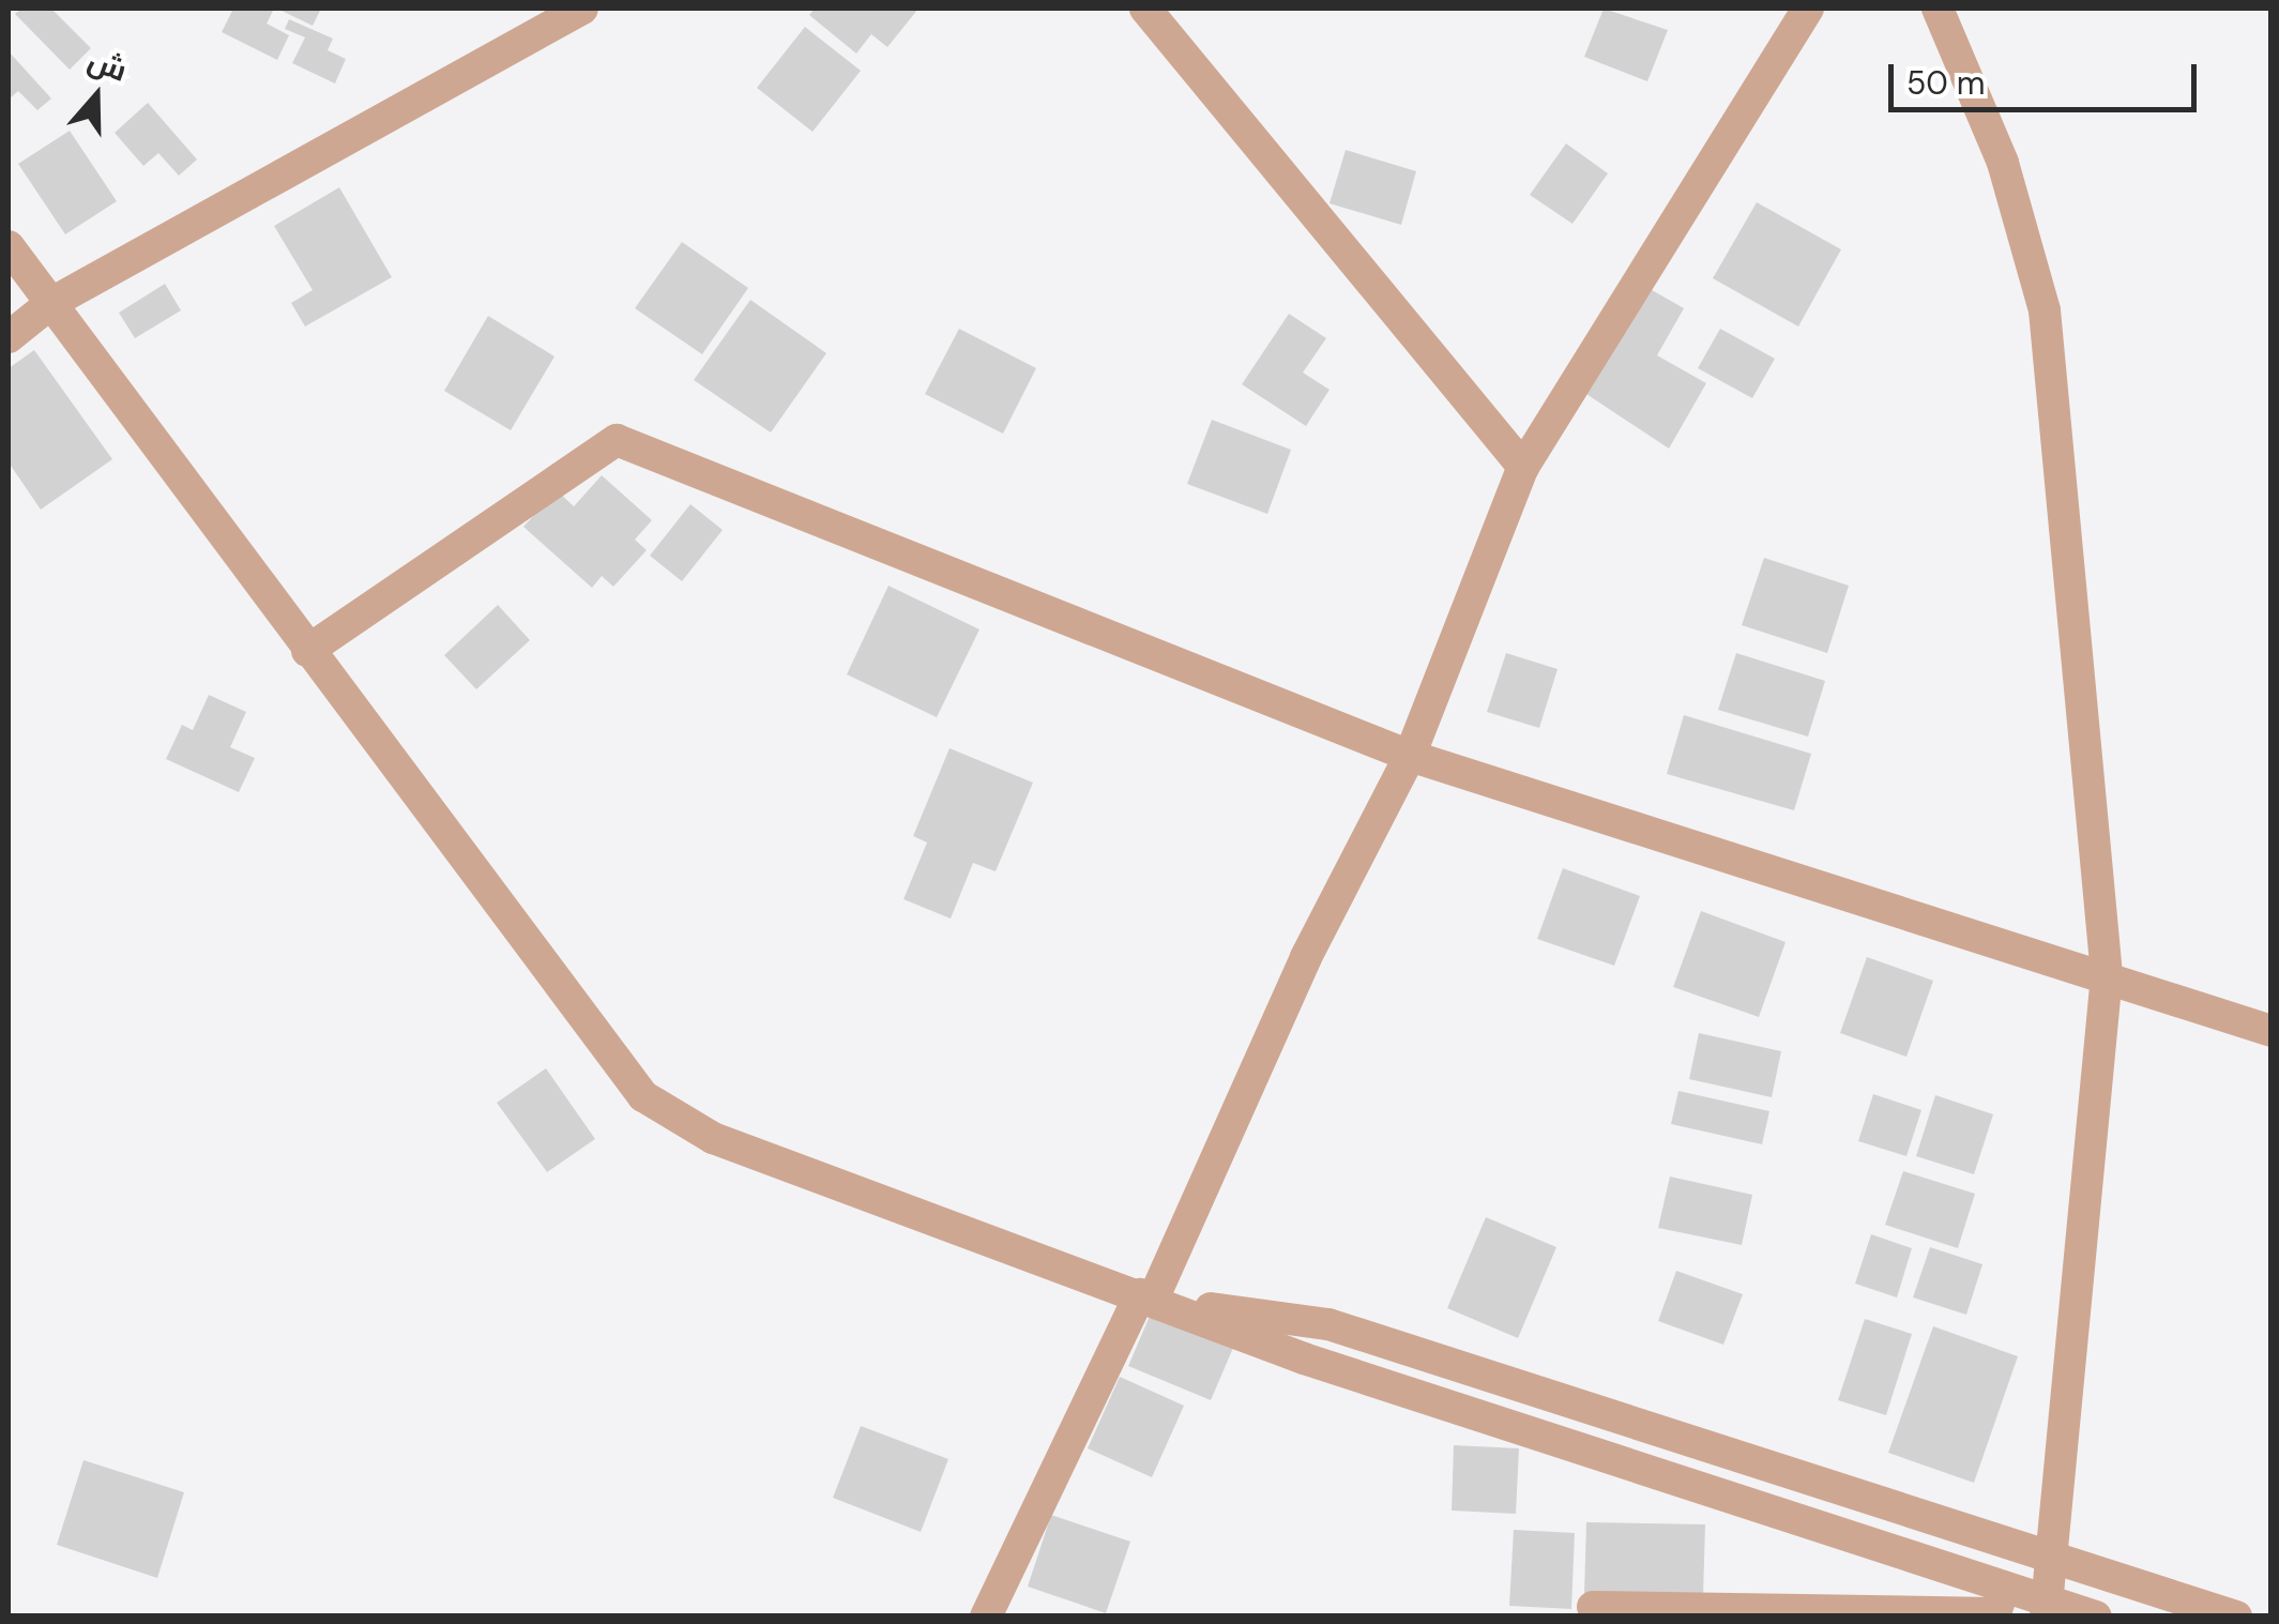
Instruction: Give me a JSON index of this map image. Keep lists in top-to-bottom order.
{
  "scale_bar": "50 m",
  "north": "top"
}
